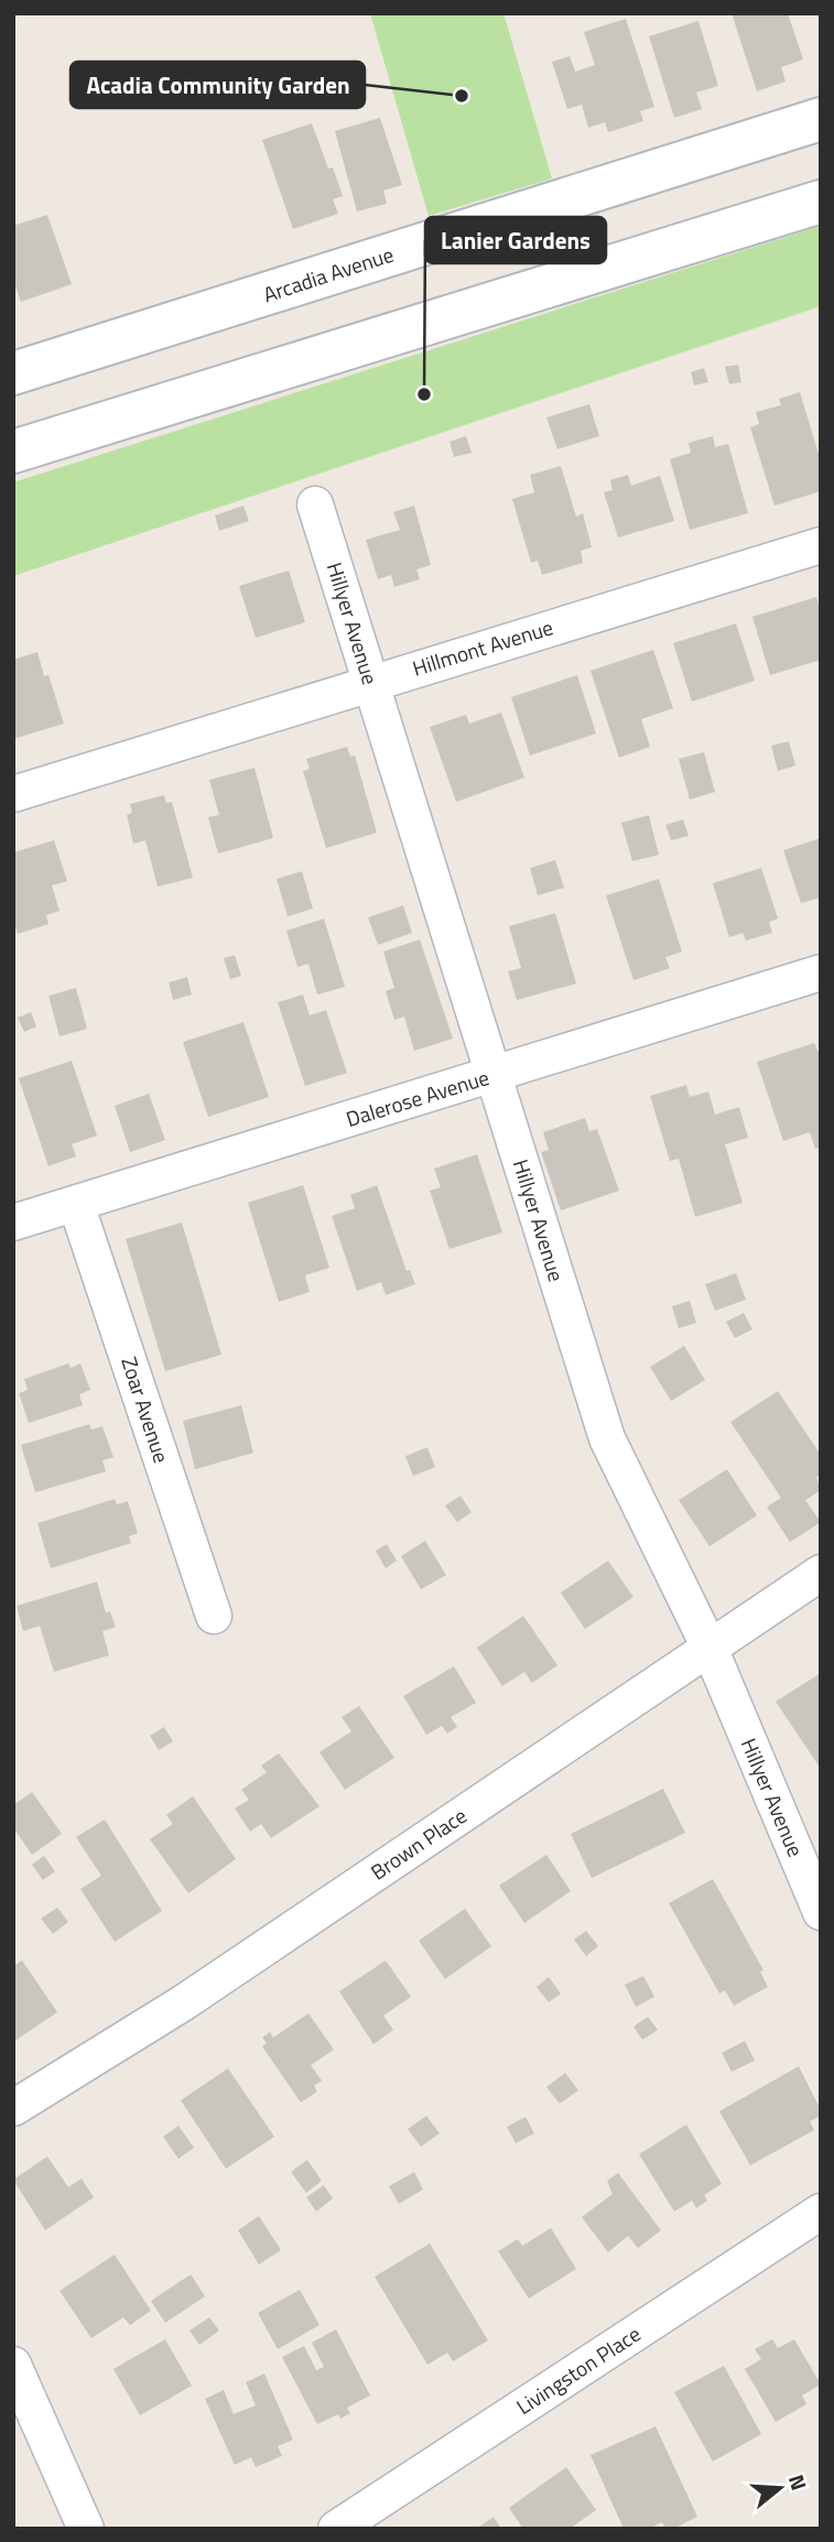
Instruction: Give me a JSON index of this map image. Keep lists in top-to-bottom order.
{
  "streets": {
    "street": [
      "Arcadia Avenue",
      "Hillyer Avenue",
      "Hillmont Avenue",
      "Dalerose Avenue",
      "Zoar Avenue",
      "Brown Place",
      "Livingston Place"
    ]
  },
  "crossings": [
    ["Hillyer Avenue", "Hillmont Avenue"],
    ["Hillyer Avenue", "Dalerose Avenue"],
    ["Hillyer Avenue", "Brown Place"],
    ["Dalerose Avenue", "Zoar Avenue"]
  ],
  "places": ["Acadia Community Garden", "Lanier Gardens"],
  "north": "right"
}
